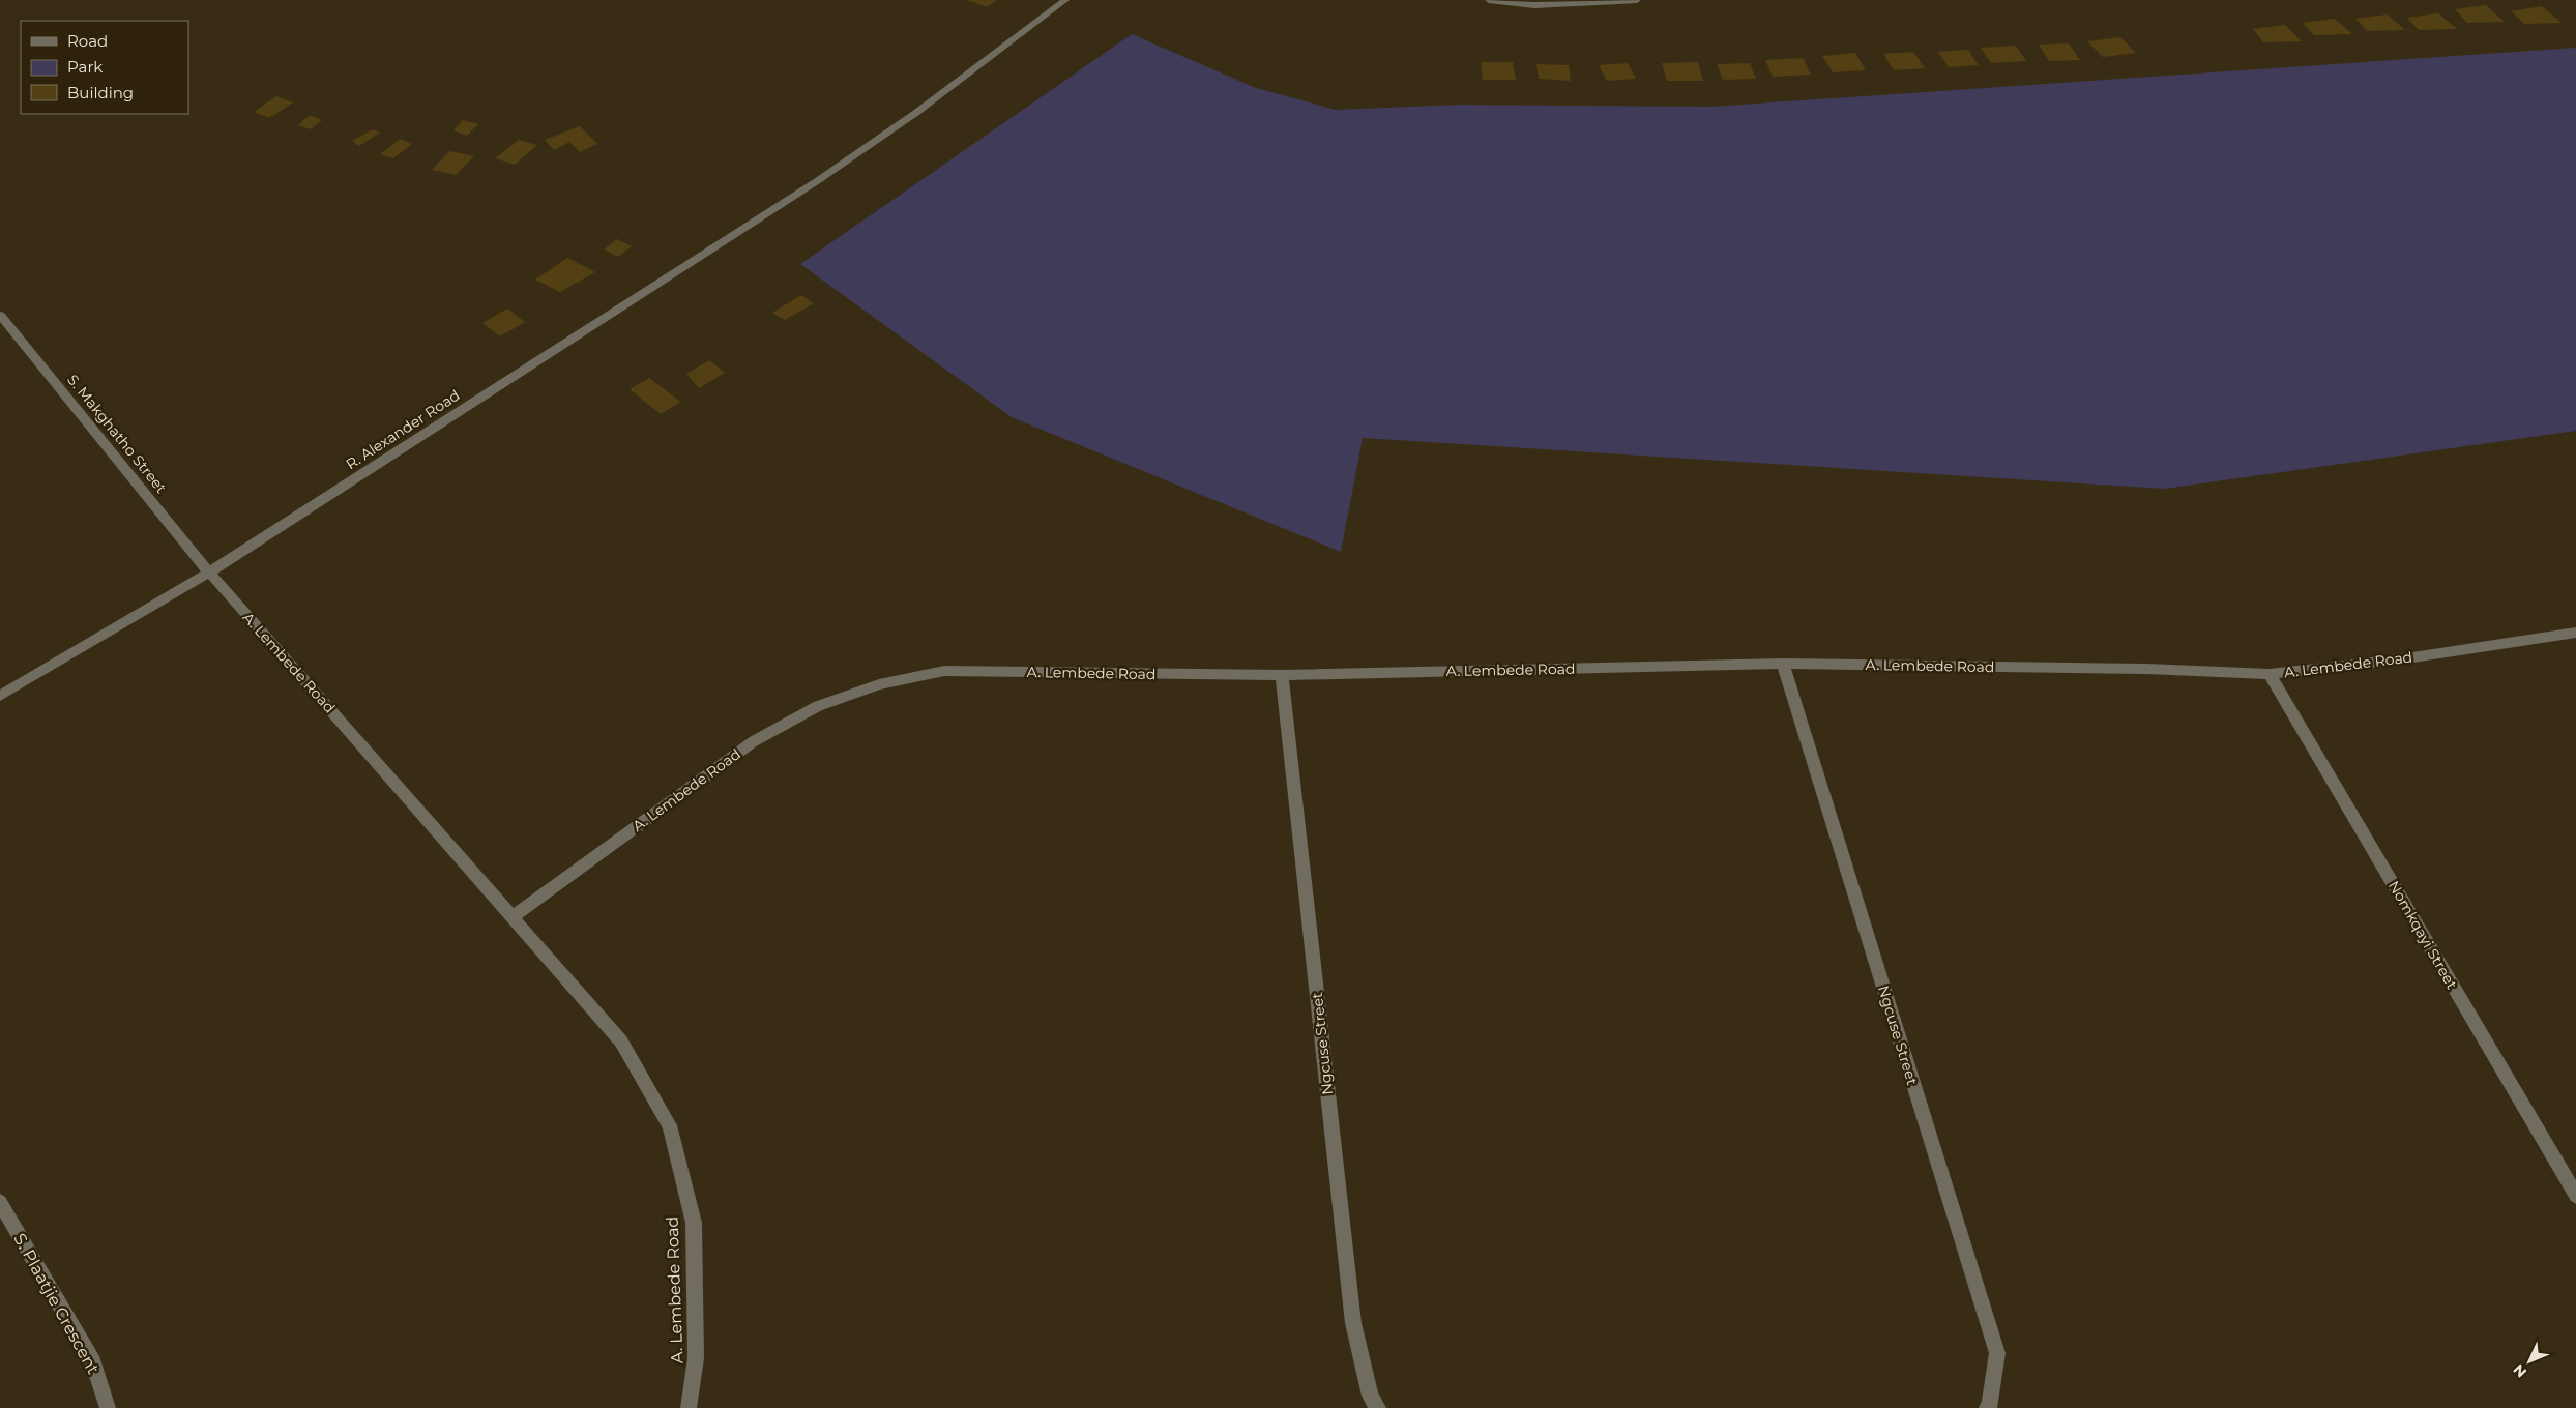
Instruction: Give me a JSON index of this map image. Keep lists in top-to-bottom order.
{
  "streets": {
    "street": [
      "R. Alexander Road",
      "S. Makghatho Street",
      "A. Lembede Road",
      "Nomkqayi Street",
      "Ngcuse Street",
      "S. Plaatjie Crescent"
    ]
  },
  "crossings": [
    ["R. Alexander Road", "S. Makghatho Street"],
    ["R. Alexander Road", "A. Lembede Road"],
    ["S. Makghatho Street", "A. Lembede Road"],
    ["A. Lembede Road", "Nomkqayi Street"],
    ["A. Lembede Road", "Ngcuse Street"]
  ],
  "legend": ["Road", "Park", "Building"],
  "north": "bottom left"
}
